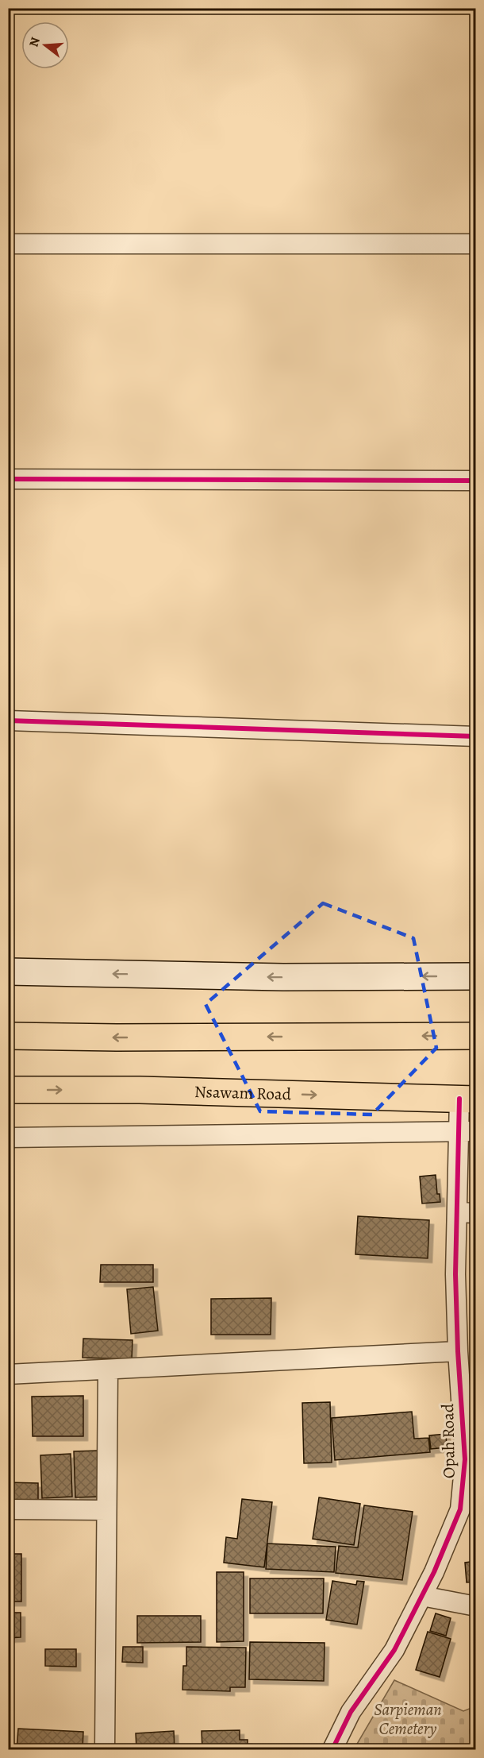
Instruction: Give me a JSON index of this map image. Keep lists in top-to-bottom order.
{
  "streets": {
    "highway": ["Nsawam Road"],
    "street": ["Opah Road"]
  },
  "crossings": [
    ["Nsawam Road", "Opah Road"]
  ],
  "parks": ["Sarpieman Cemetery"],
  "north": "left"
}
